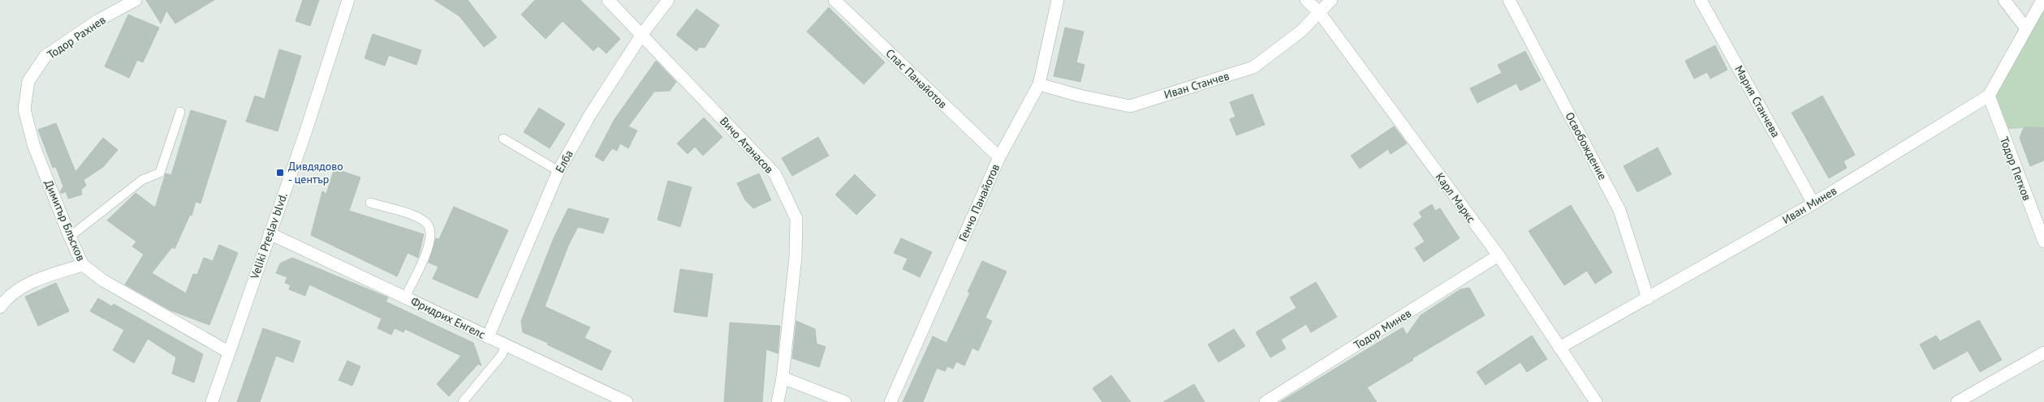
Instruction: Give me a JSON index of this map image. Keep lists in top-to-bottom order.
{
  "streets": {
    "street": [
      "Тодор Рахнев",
      "Спас Панайотов",
      "Иван Станчев",
      "Мария Станчева",
      "Вичо Атанасов",
      "Освобождение",
      "Елба",
      "Тодор Петков",
      "Карл Маркс",
      "Генчо Панайотов",
      "Иван Минев",
      "Димитър Блъсков",
      "Veliki Preslav blvd.",
      "Фридрих Енгелс",
      "Тодор Минев"
    ]
  },
  "crossings": [
    ["Тодор Рахнев", "Димитър Блъсков"],
    ["Спас Панайотов", "Генчо Панайотов"],
    ["Иван Станчев", "Карл Маркс"],
    ["Иван Станчев", "Генчо Панайотов"],
    ["Мария Станчева", "Иван Минев"],
    ["Вичо Атанасов", "Елба"],
    ["Освобождение", "Иван Минев"],
    ["Елба", "Фридрих Енгелс"],
    ["Тодор Петков", "Иван Минев"],
    ["Карл Маркс", "Иван Минев"],
    ["Карл Маркс", "Тодор Минев"],
    ["Димитър Блъсков", "Veliki Preslav blvd."],
    ["Veliki Preslav blvd.", "Фридрих Енгелс"]
  ],
  "places": {
    "transit": ["Дивдядово - център"]
  }
}
